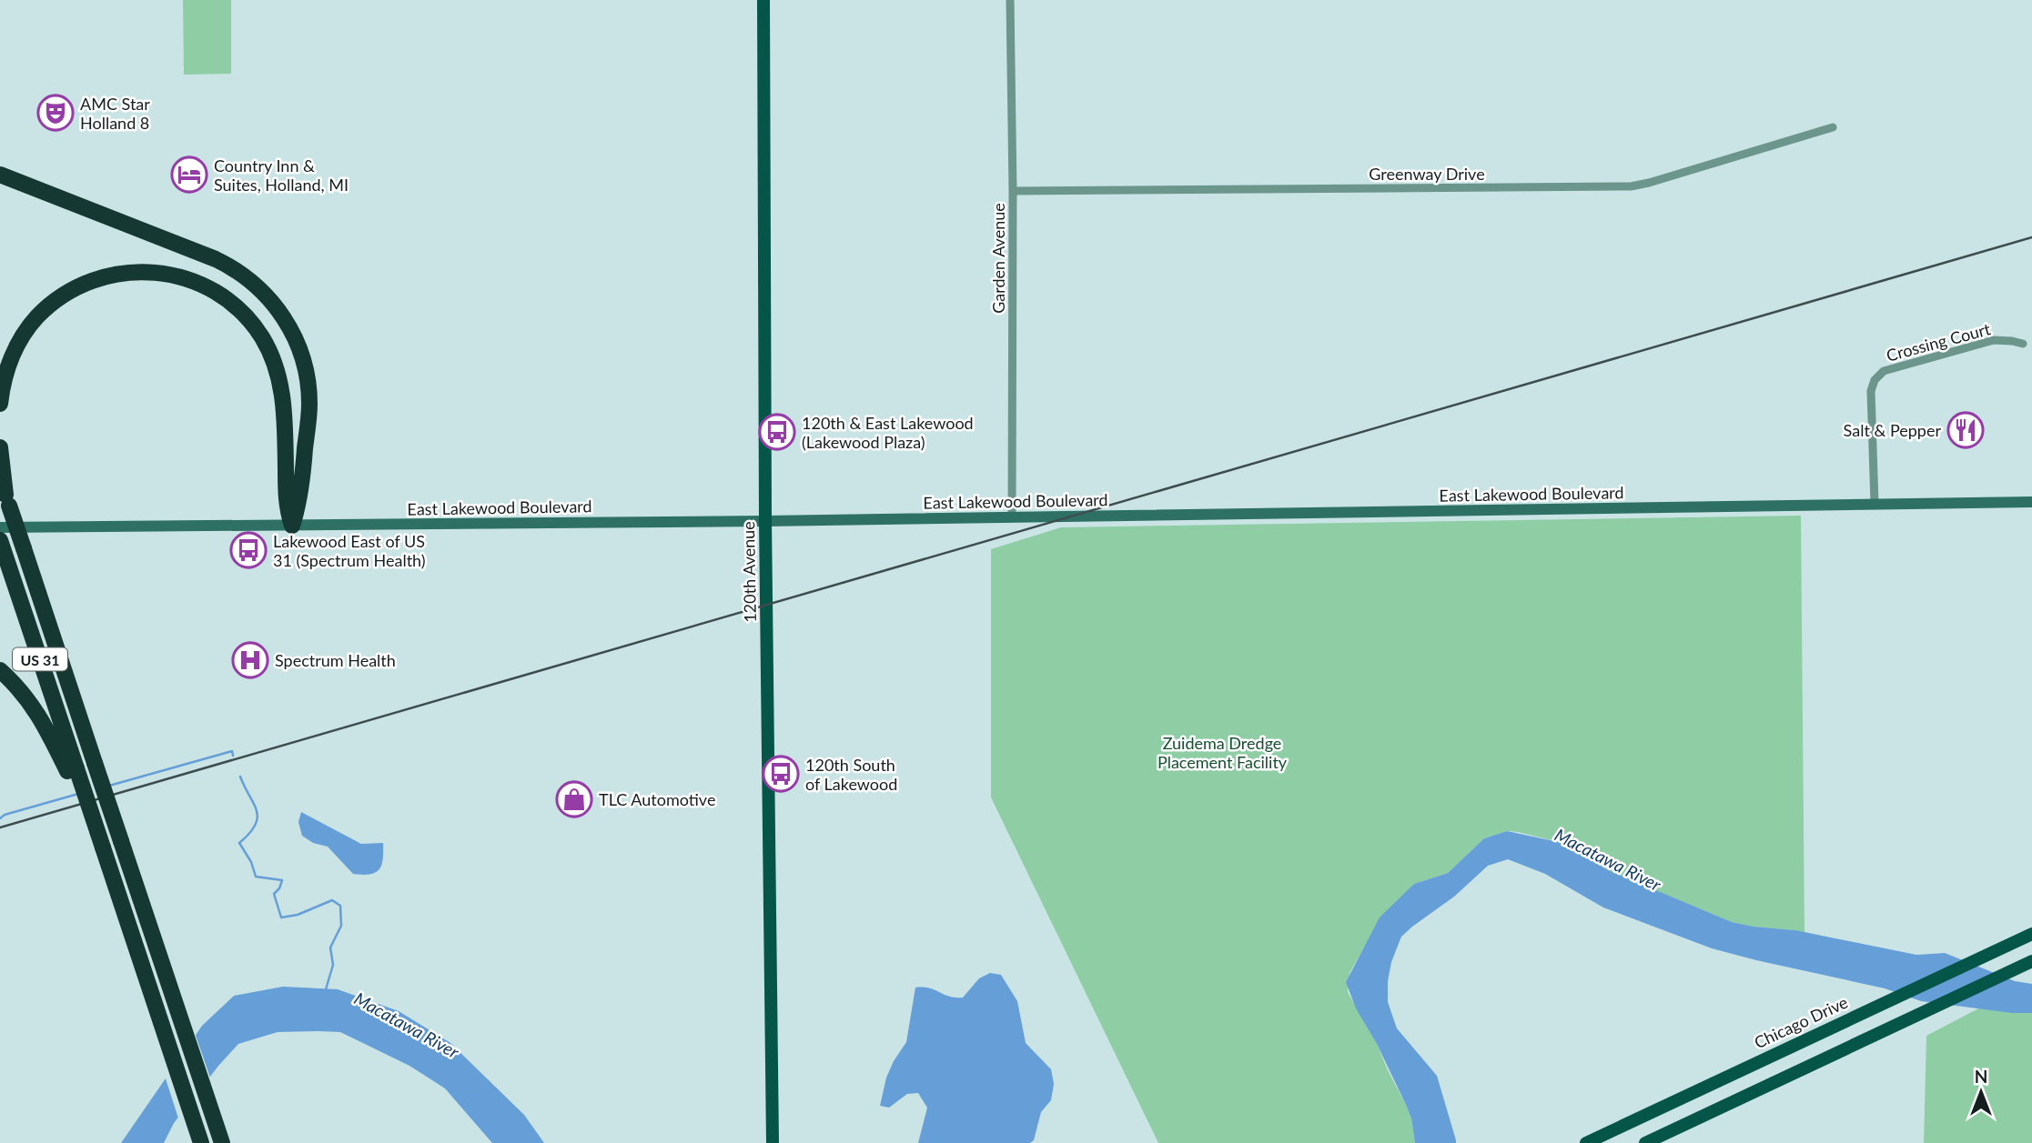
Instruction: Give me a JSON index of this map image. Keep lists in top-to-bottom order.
{
  "streets": {
    "highway": ["US 31"],
    "main road": ["East Lakewood Boulevard", "120th Avenue", "Chicago Drive"],
    "street": ["Greenway Drive", "Garden Avenue", "Crossing Court"]
  },
  "crossings": [
    ["Greenway Drive", "Garden Avenue"],
    ["Garden Avenue", "East Lakewood Boulevard"],
    ["Crossing Court", "East Lakewood Boulevard"],
    ["East Lakewood Boulevard", "120th Avenue"]
  ],
  "water": ["Macatawa River"],
  "parks": ["Zuidema Dredge Placement Facility"],
  "places": {
    "theatre": ["AMC Star Holland 8"],
    "hotel": ["Country Inn & Suites, Holland, MI"],
    "restaurant": ["Salt & Pepper"],
    "bus stop": ["120th & East Lakewood (Lakewood Plaza)", "Lakewood East of US 31 (Spectrum Health)", "120th South of Lakewood"],
    "hospital": ["Spectrum Health"],
    "shop": ["TLC Automotive"]
  },
  "north": "top"
}
